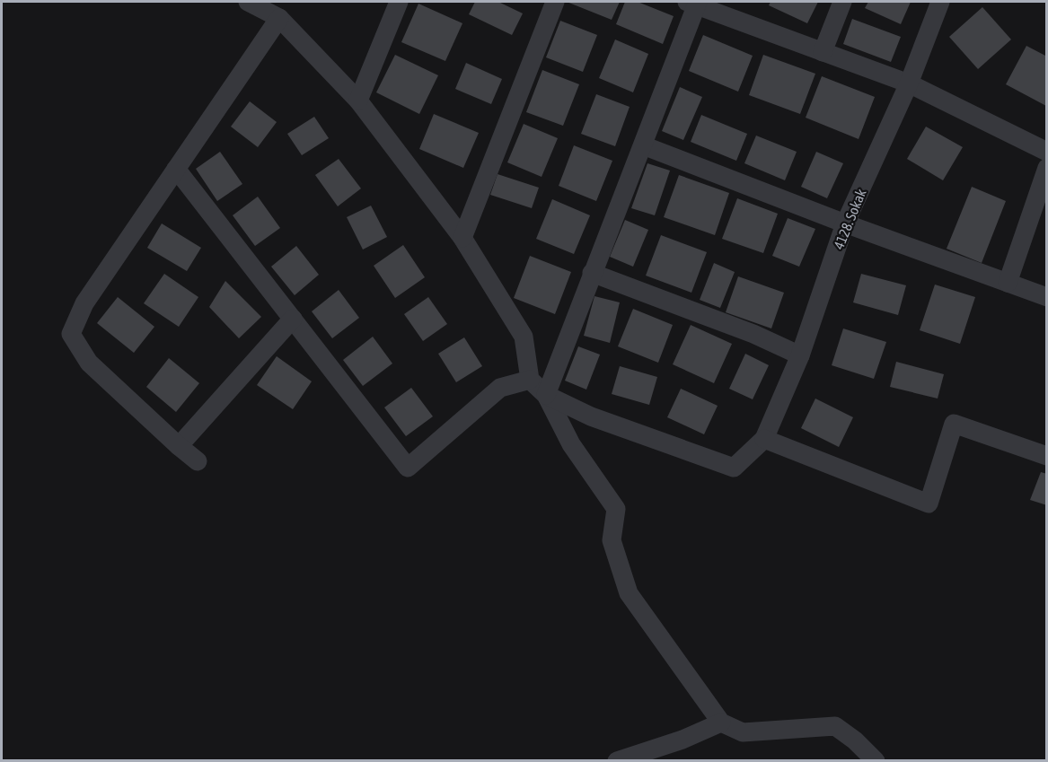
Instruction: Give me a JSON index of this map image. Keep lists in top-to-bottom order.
{
  "streets": {
    "street": ["4128. Sokak"]
  }
}
